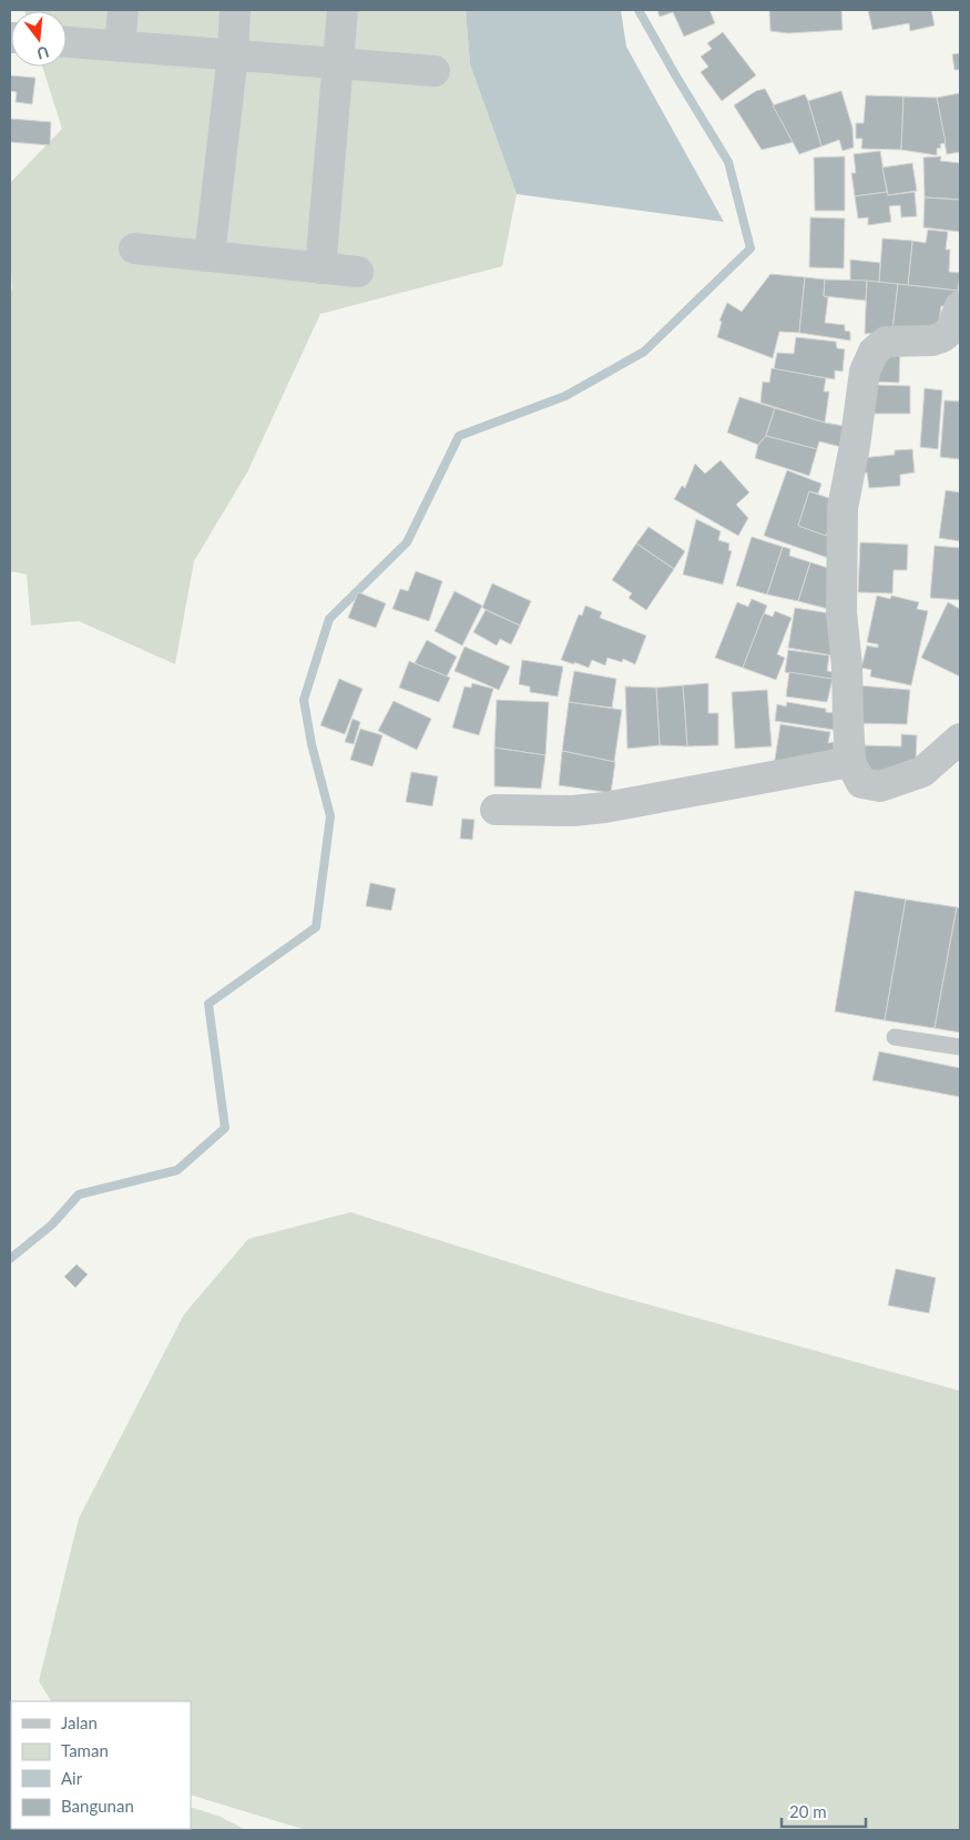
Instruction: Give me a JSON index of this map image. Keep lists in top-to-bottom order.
{
  "legend": [
    "Jalan",
    "Taman",
    "Air",
    "Bangunan"
  ],
  "scale_bar": "20 m",
  "north": "bottom"
}
